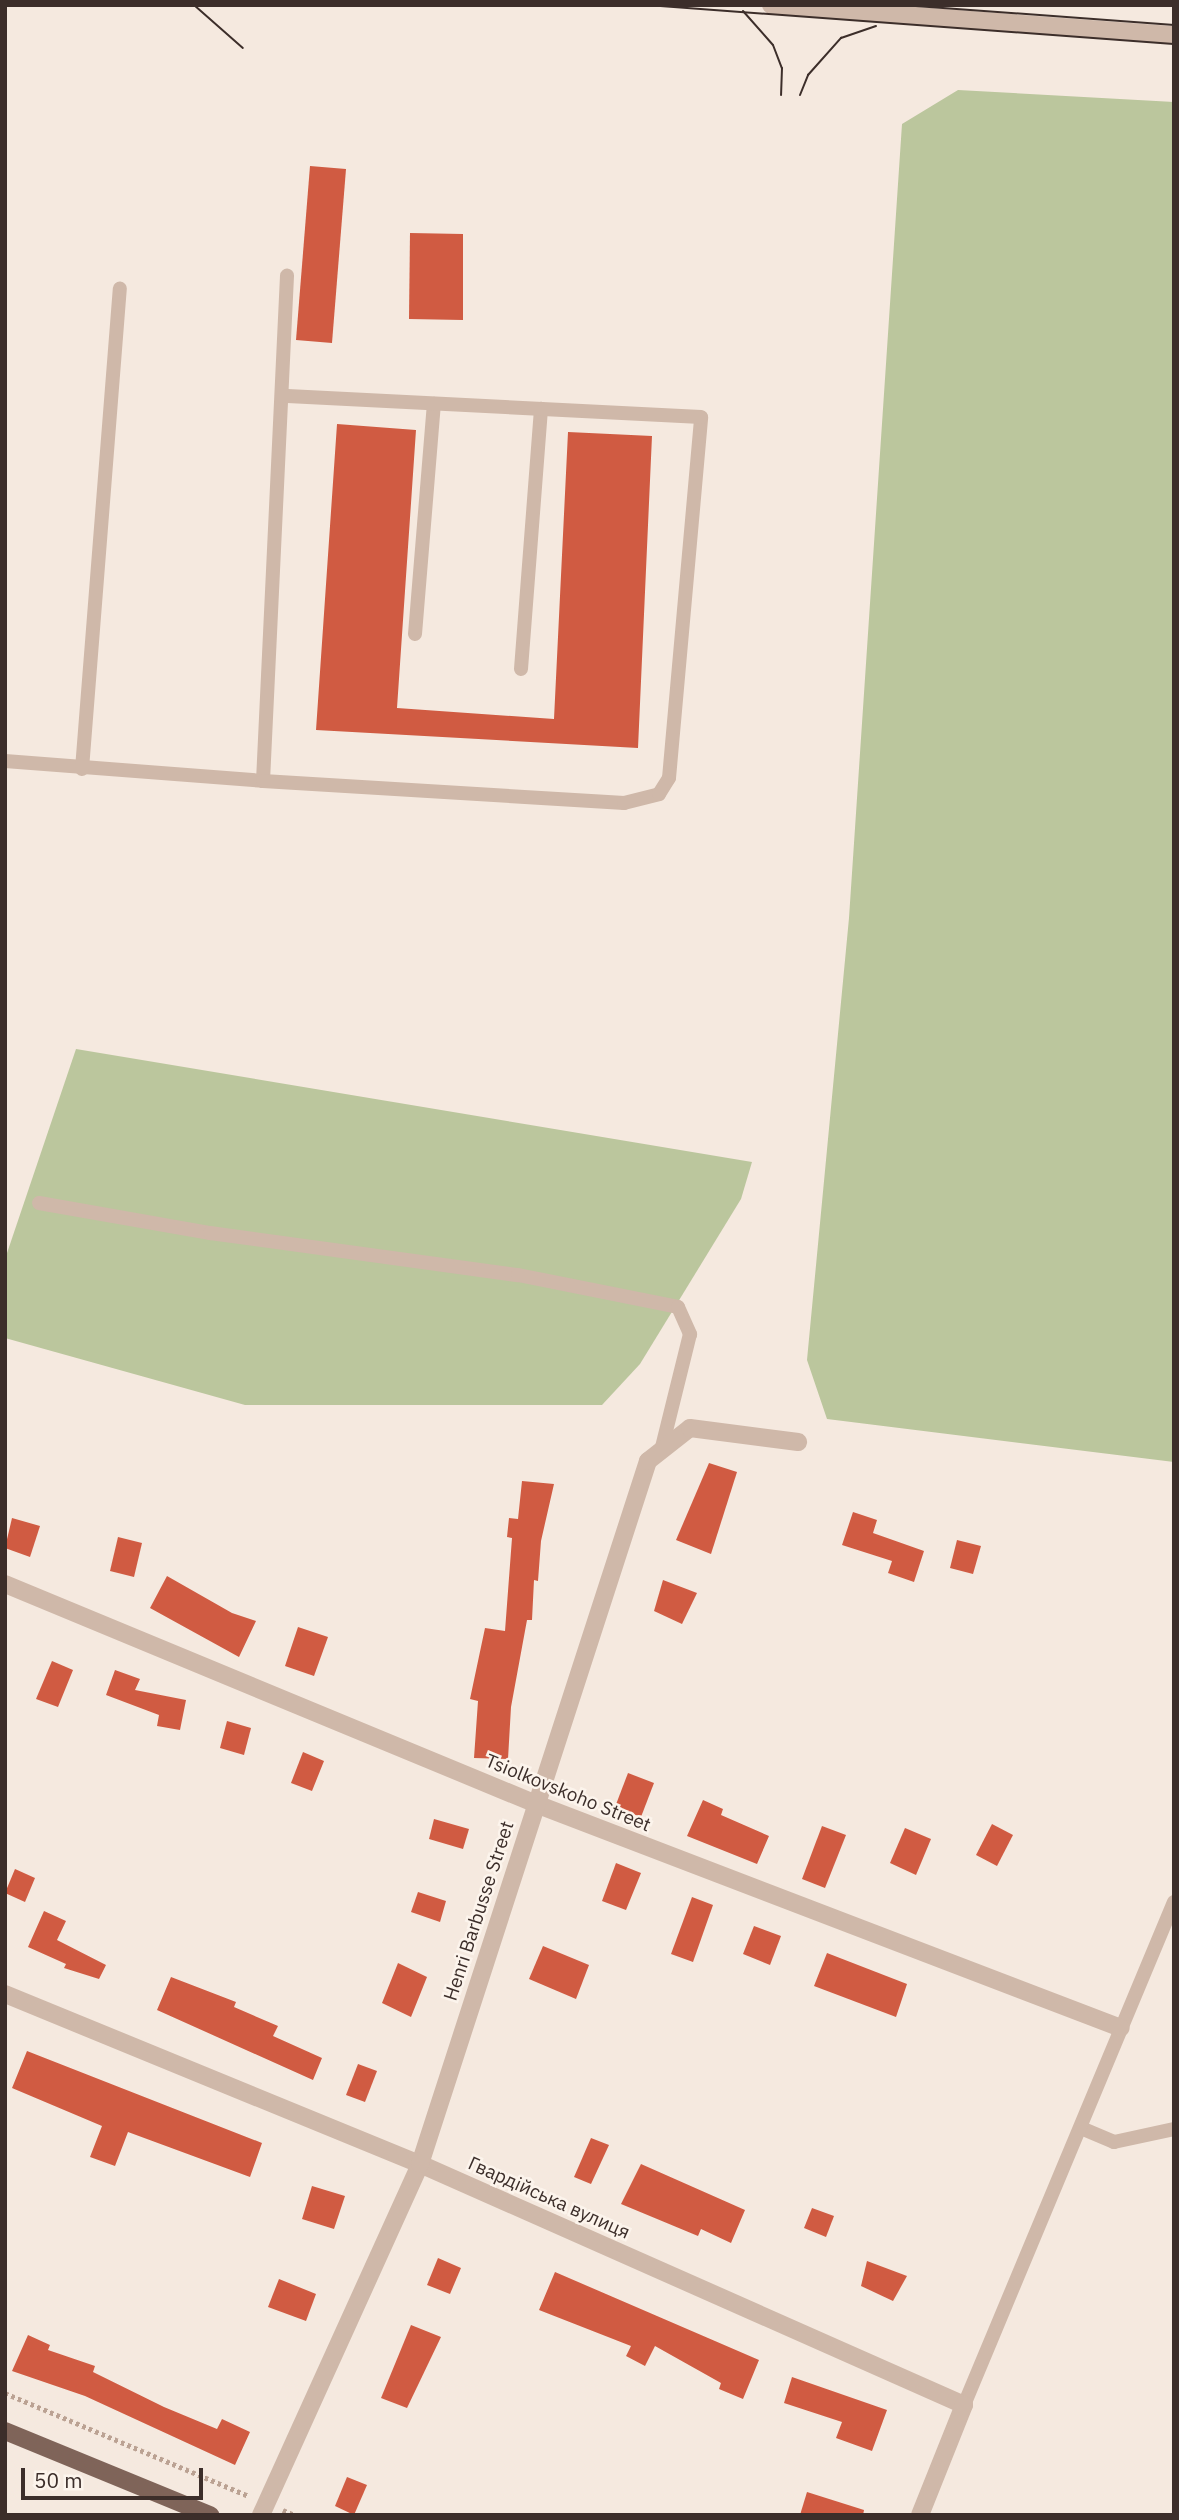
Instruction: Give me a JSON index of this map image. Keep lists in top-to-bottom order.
{
  "streets": {
    "street": ["Tsiolkovskoho Street", "Henri Barbusse Street", "Гвардійська вулиця"]
  },
  "crossings": [
    ["Tsiolkovskoho Street", "Henri Barbusse Street"],
    ["Henri Barbusse Street", "Гвардійська вулиця"]
  ],
  "scale_bar": "50 m"
}
